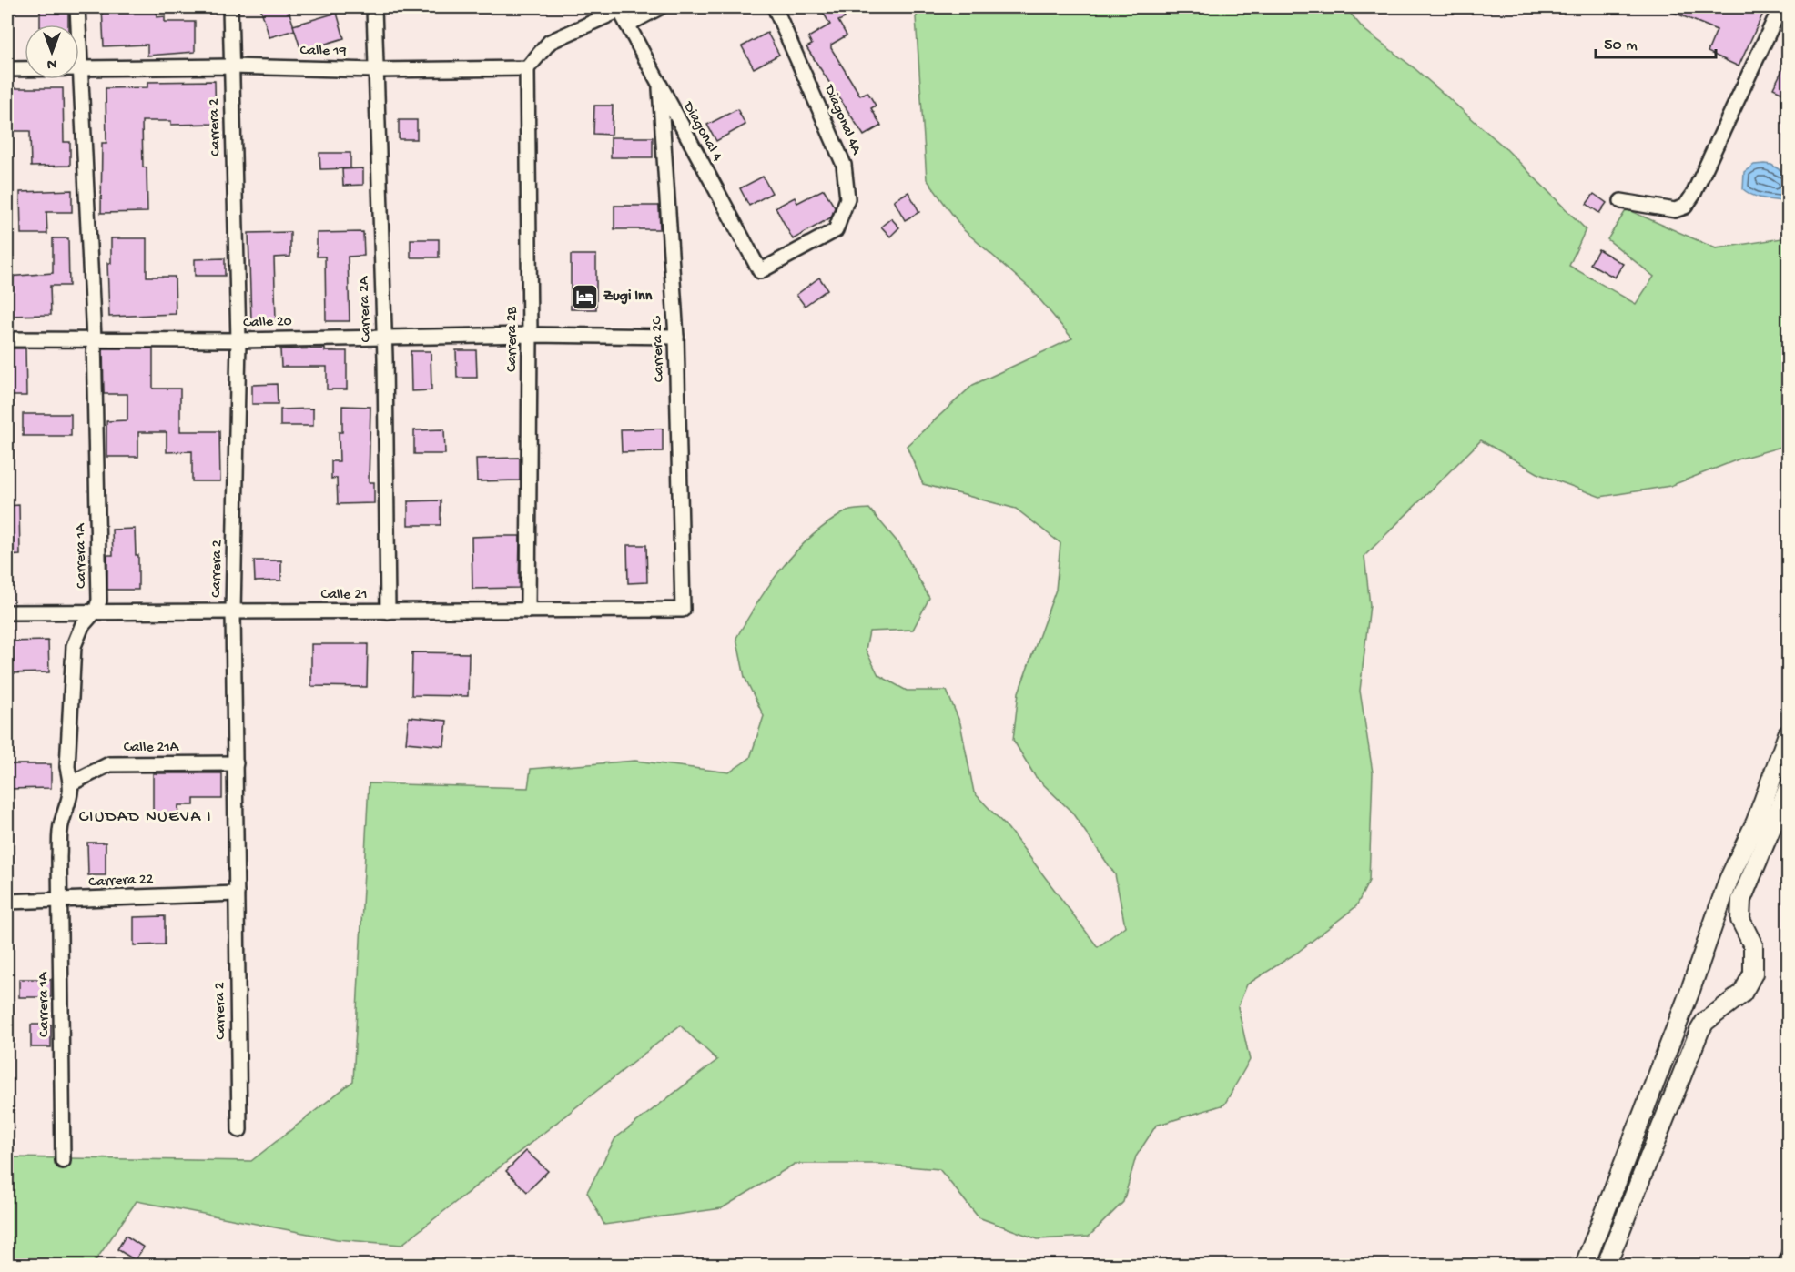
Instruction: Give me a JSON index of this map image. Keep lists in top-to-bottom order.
{
  "streets": {
    "street": [
      "Calle 19",
      "Diagonal 4A",
      "Carrera 2",
      "Diagonal 4",
      "Carrera 2A",
      "Calle 20",
      "Carrera 2B",
      "Carrera 2C",
      "Carrera 1A",
      "Calle 21",
      "Calle 21A",
      "Carrera 22"
    ]
  },
  "crossings": [
    ["Calle 19", "Carrera 2"],
    ["Calle 19", "Carrera 2A"],
    ["Calle 19", "Carrera 2B"],
    ["Calle 19", "Carrera 1A"],
    ["Diagonal 4A", "Diagonal 4"],
    ["Carrera 2", "Calle 20"],
    ["Carrera 2", "Calle 21"],
    ["Carrera 2", "Calle 21A"],
    ["Carrera 2", "Carrera 22"],
    ["Diagonal 4", "Carrera 2C"],
    ["Carrera 2A", "Calle 20"],
    ["Carrera 2A", "Calle 21"],
    ["Calle 20", "Carrera 2B"],
    ["Calle 20", "Carrera 2C"],
    ["Calle 20", "Carrera 1A"],
    ["Carrera 2B", "Calle 21"],
    ["Carrera 2C", "Calle 21"],
    ["Carrera 1A", "Calle 21"],
    ["Carrera 1A", "Calle 21A"],
    ["Carrera 1A", "Carrera 22"]
  ],
  "districts": ["CIUDAD NUEVA I"],
  "places": {
    "hotel": ["Zugi Inn"]
  },
  "scale_bar": "50 m",
  "north": "bottom"
}
